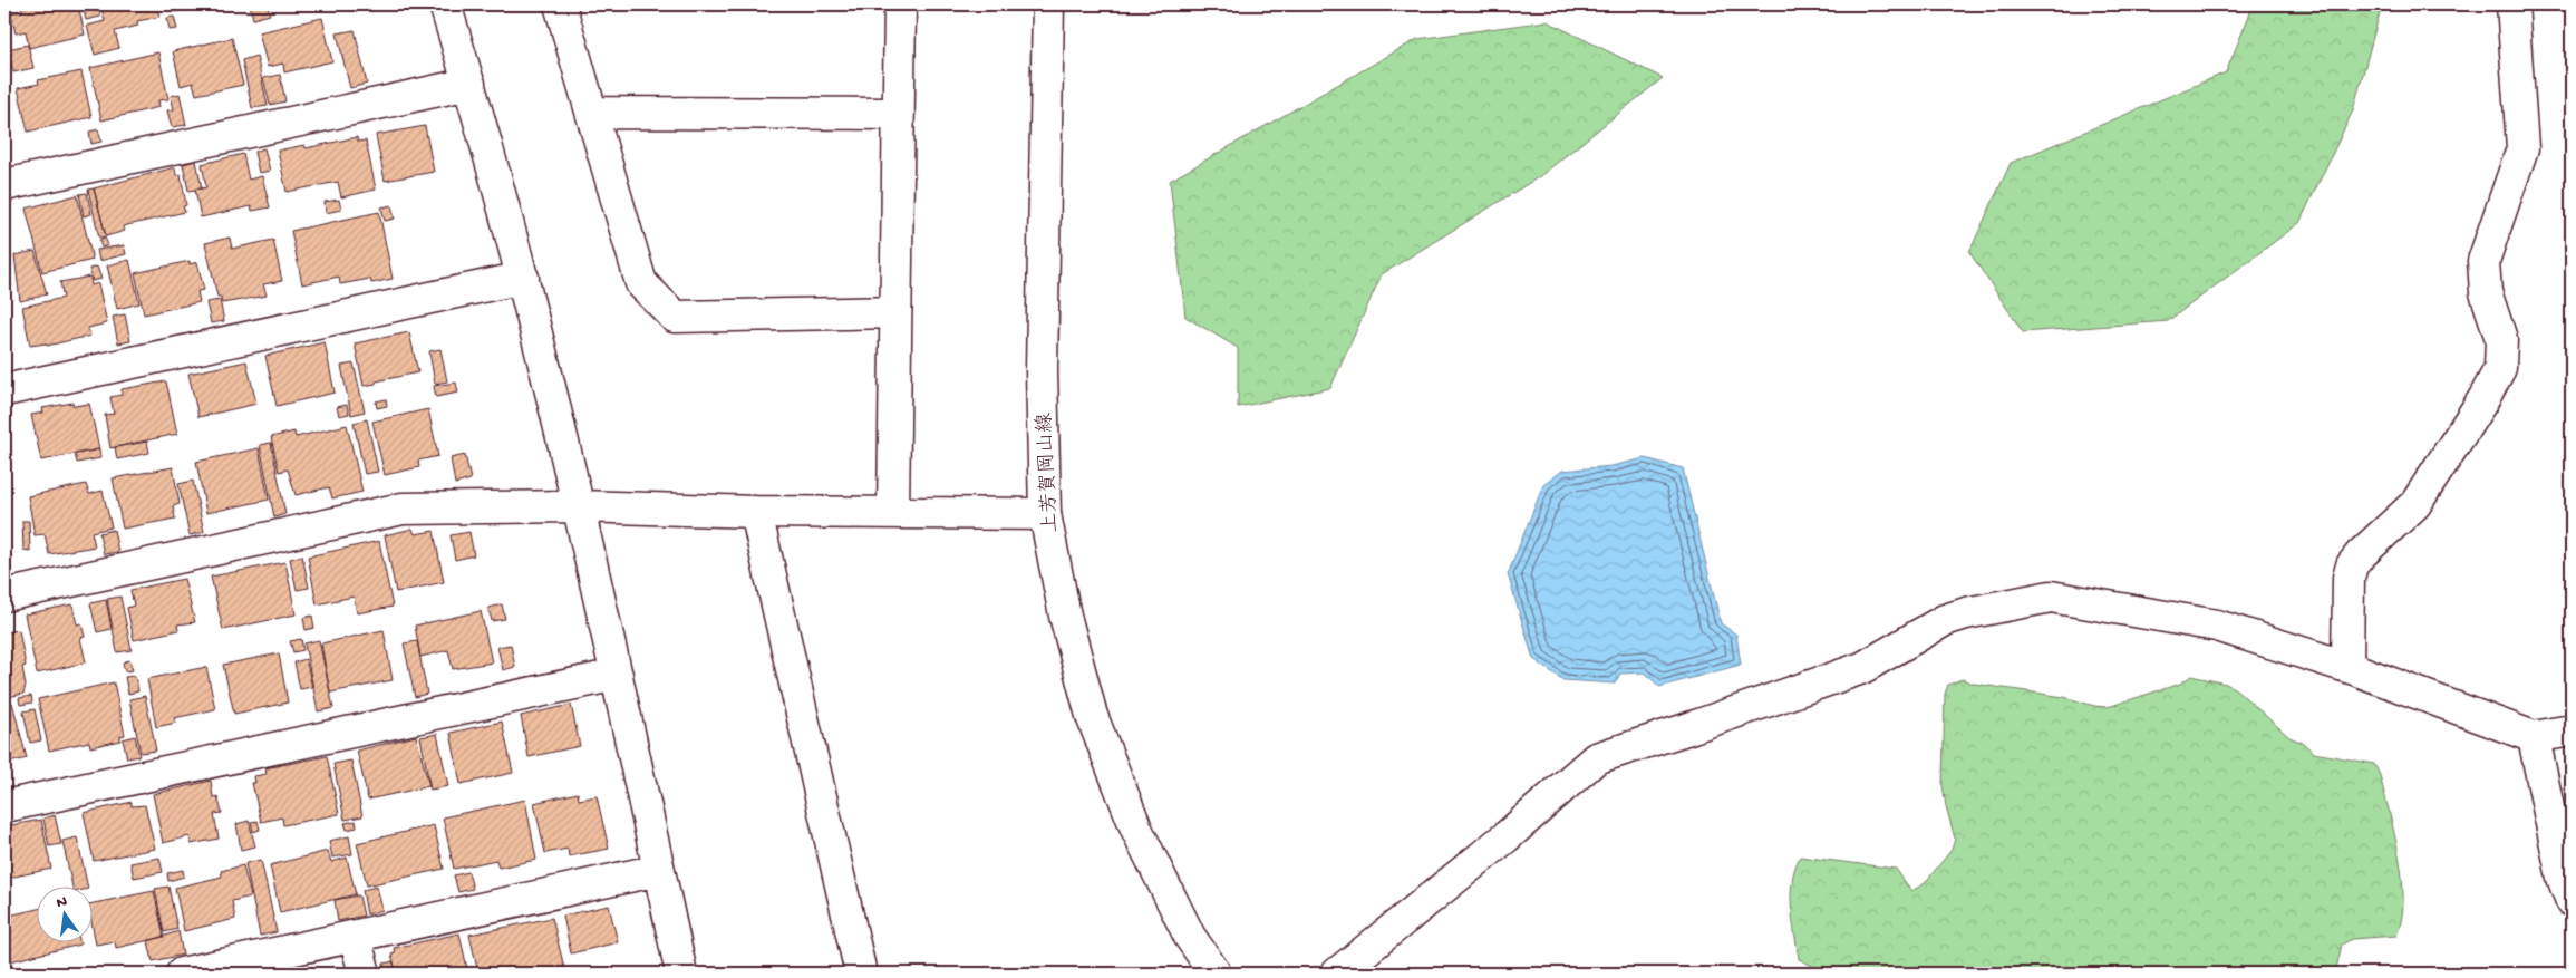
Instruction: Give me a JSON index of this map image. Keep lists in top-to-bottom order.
{
  "streets": {
    "street": ["上芳賀岡山線"]
  },
  "north": "top"
}
